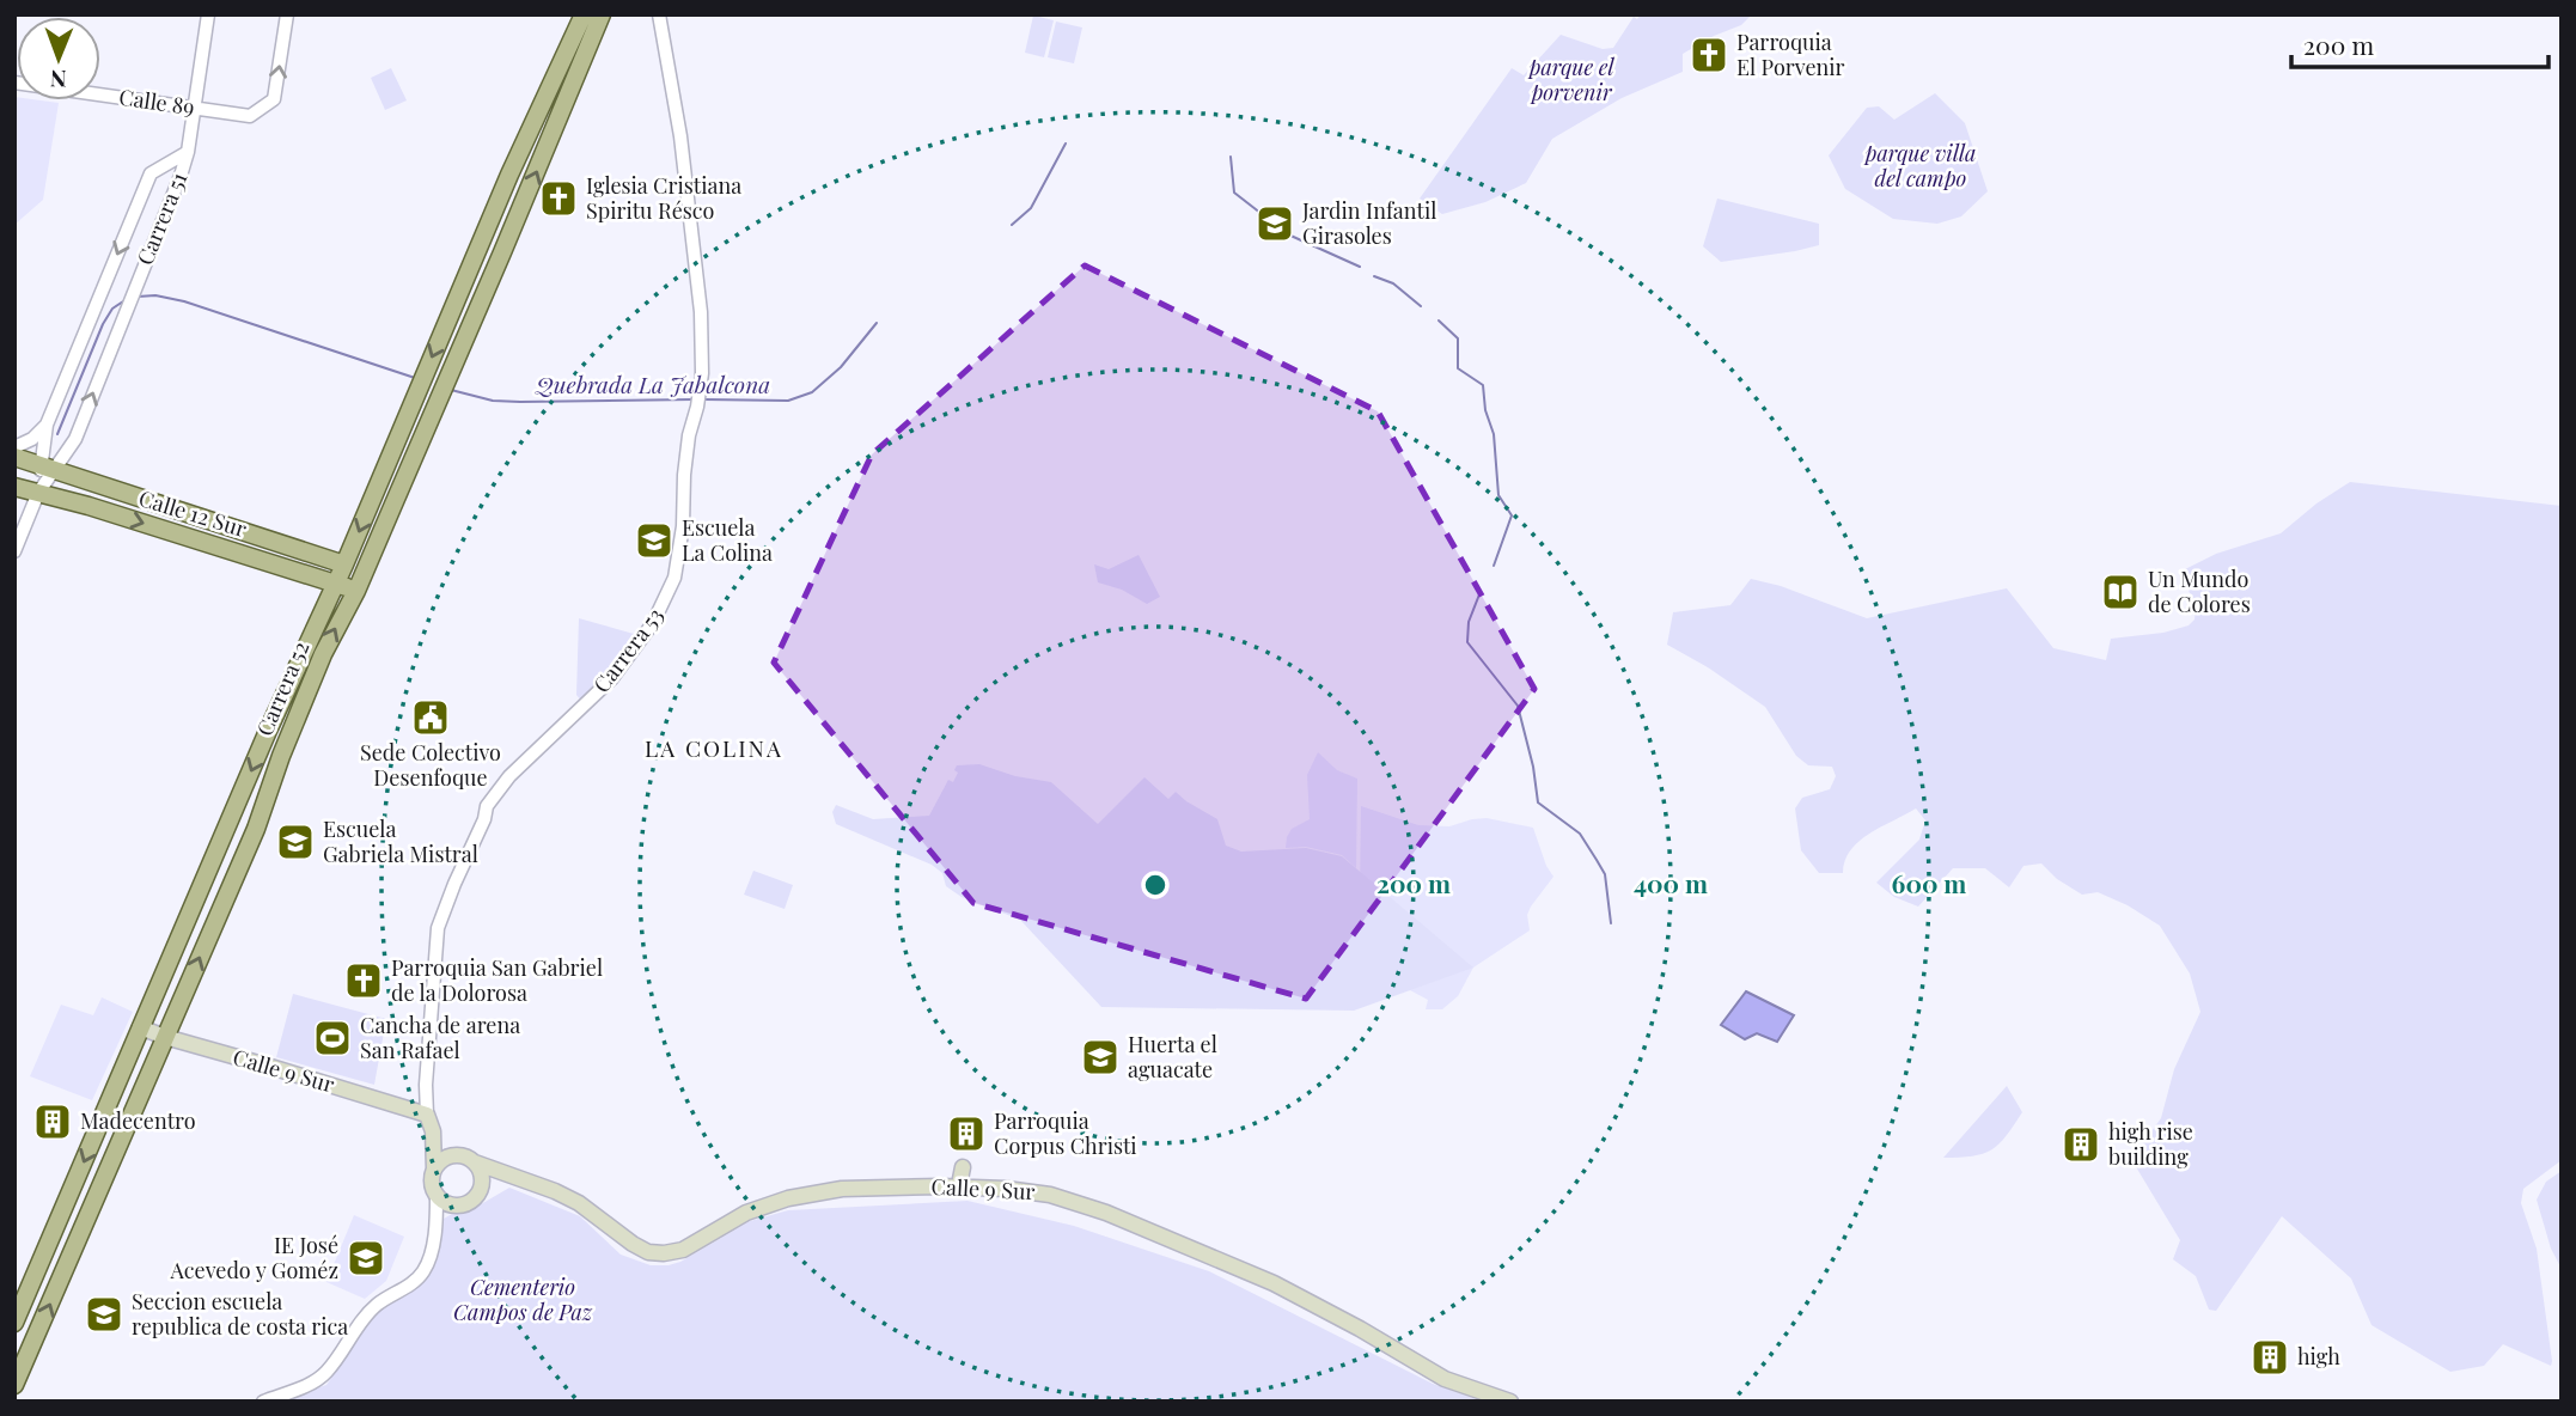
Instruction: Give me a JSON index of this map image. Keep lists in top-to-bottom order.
{
  "streets": {
    "main road": [
      "Calle 12 Sur",
      "Carrera 53",
      "Carrera 52",
      "Calle 9 Sur"
    ],
    "street": ["Calle 89", "Carrera 51"]
  },
  "crossings": [
    ["Carrera 51", "Calle 12 Sur"],
    ["Calle 12 Sur", "Carrera 52"],
    ["Carrera 53", "Calle 9 Sur"],
    ["Carrera 52", "Calle 9 Sur"]
  ],
  "districts": ["LA COLINA"],
  "water": ["Quebrada La Jabalcona"],
  "parks": ["parque el porvenir", "parque villa del campo", "Cementerio Campos de Paz"],
  "places": {
    "church": ["Parroquia El Porvenir", "Iglesia Cristiana Spiritu Résco", "Parroquia San Gabriel de la Dolorosa"],
    "school or university": [
      "Jardin Infantil Girasoles",
      "Escuela La Colina",
      "Escuela Gabriela Mistral",
      "Huerta el aguacate",
      "IE José Acevedo y Goméz",
      "Seccion escuela republica de costa rica"
    ],
    "library": ["Un Mundo de Colores"],
    "public building": ["Sede Colectivo Desenfoque"],
    "sports": ["Cancha de arena San Rafael"],
    "building": [
      "Madecentro",
      "Parroquia Corpus Christi",
      "high rise building",
      "high"
    ]
  },
  "scale_bar": "200 m",
  "north": "bottom",
  "rings": ["200 m", "400 m", "600 m"]
}
